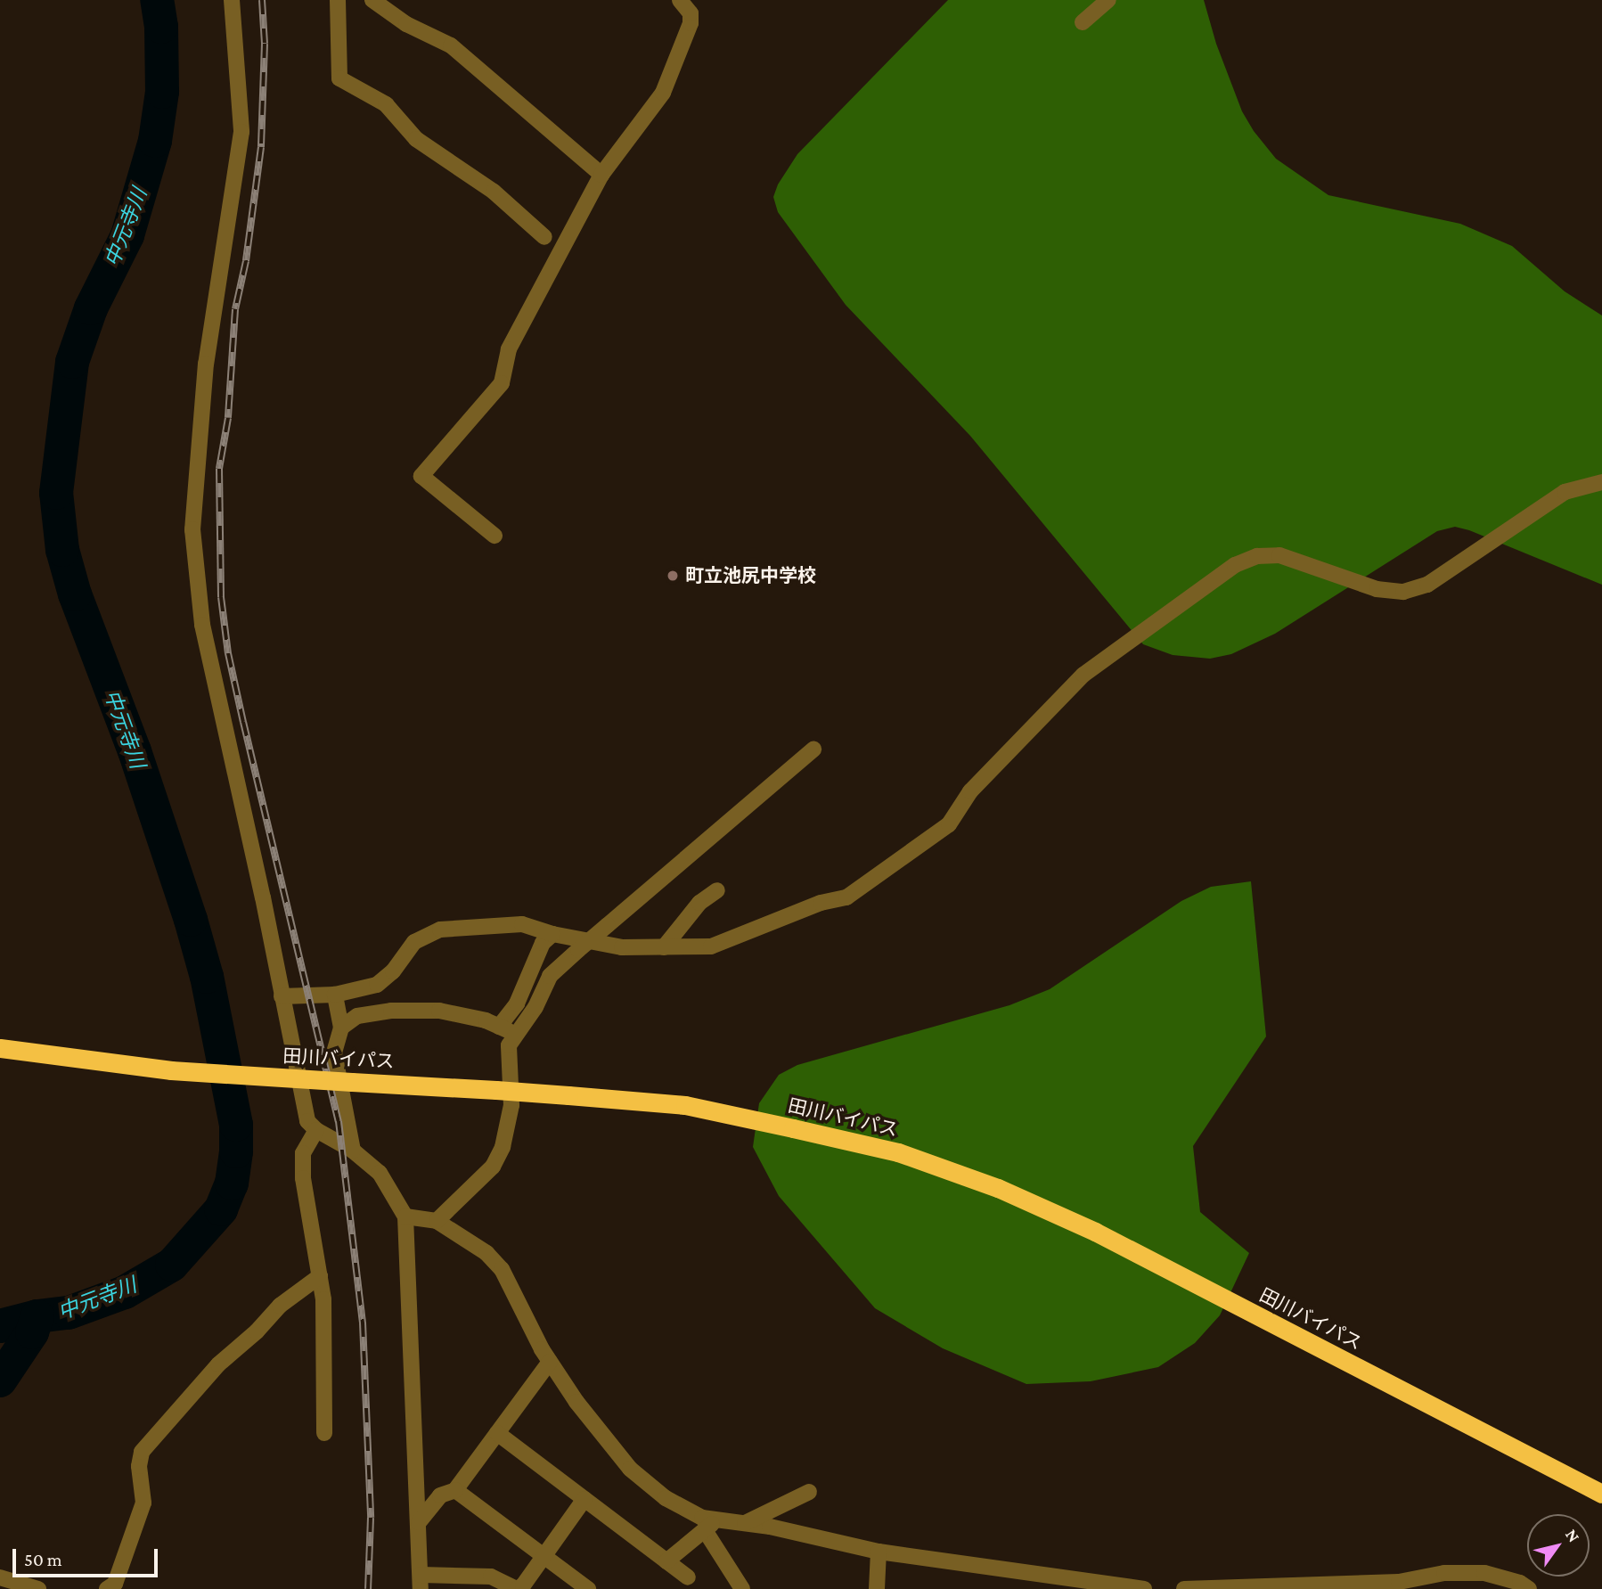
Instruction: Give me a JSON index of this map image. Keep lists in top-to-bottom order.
{
  "streets": {
    "highway": ["田川バイパス"]
  },
  "water": ["中元寺川"],
  "places": ["町立池尻中学校"],
  "scale_bar": "50 m",
  "north": "top right"
}
